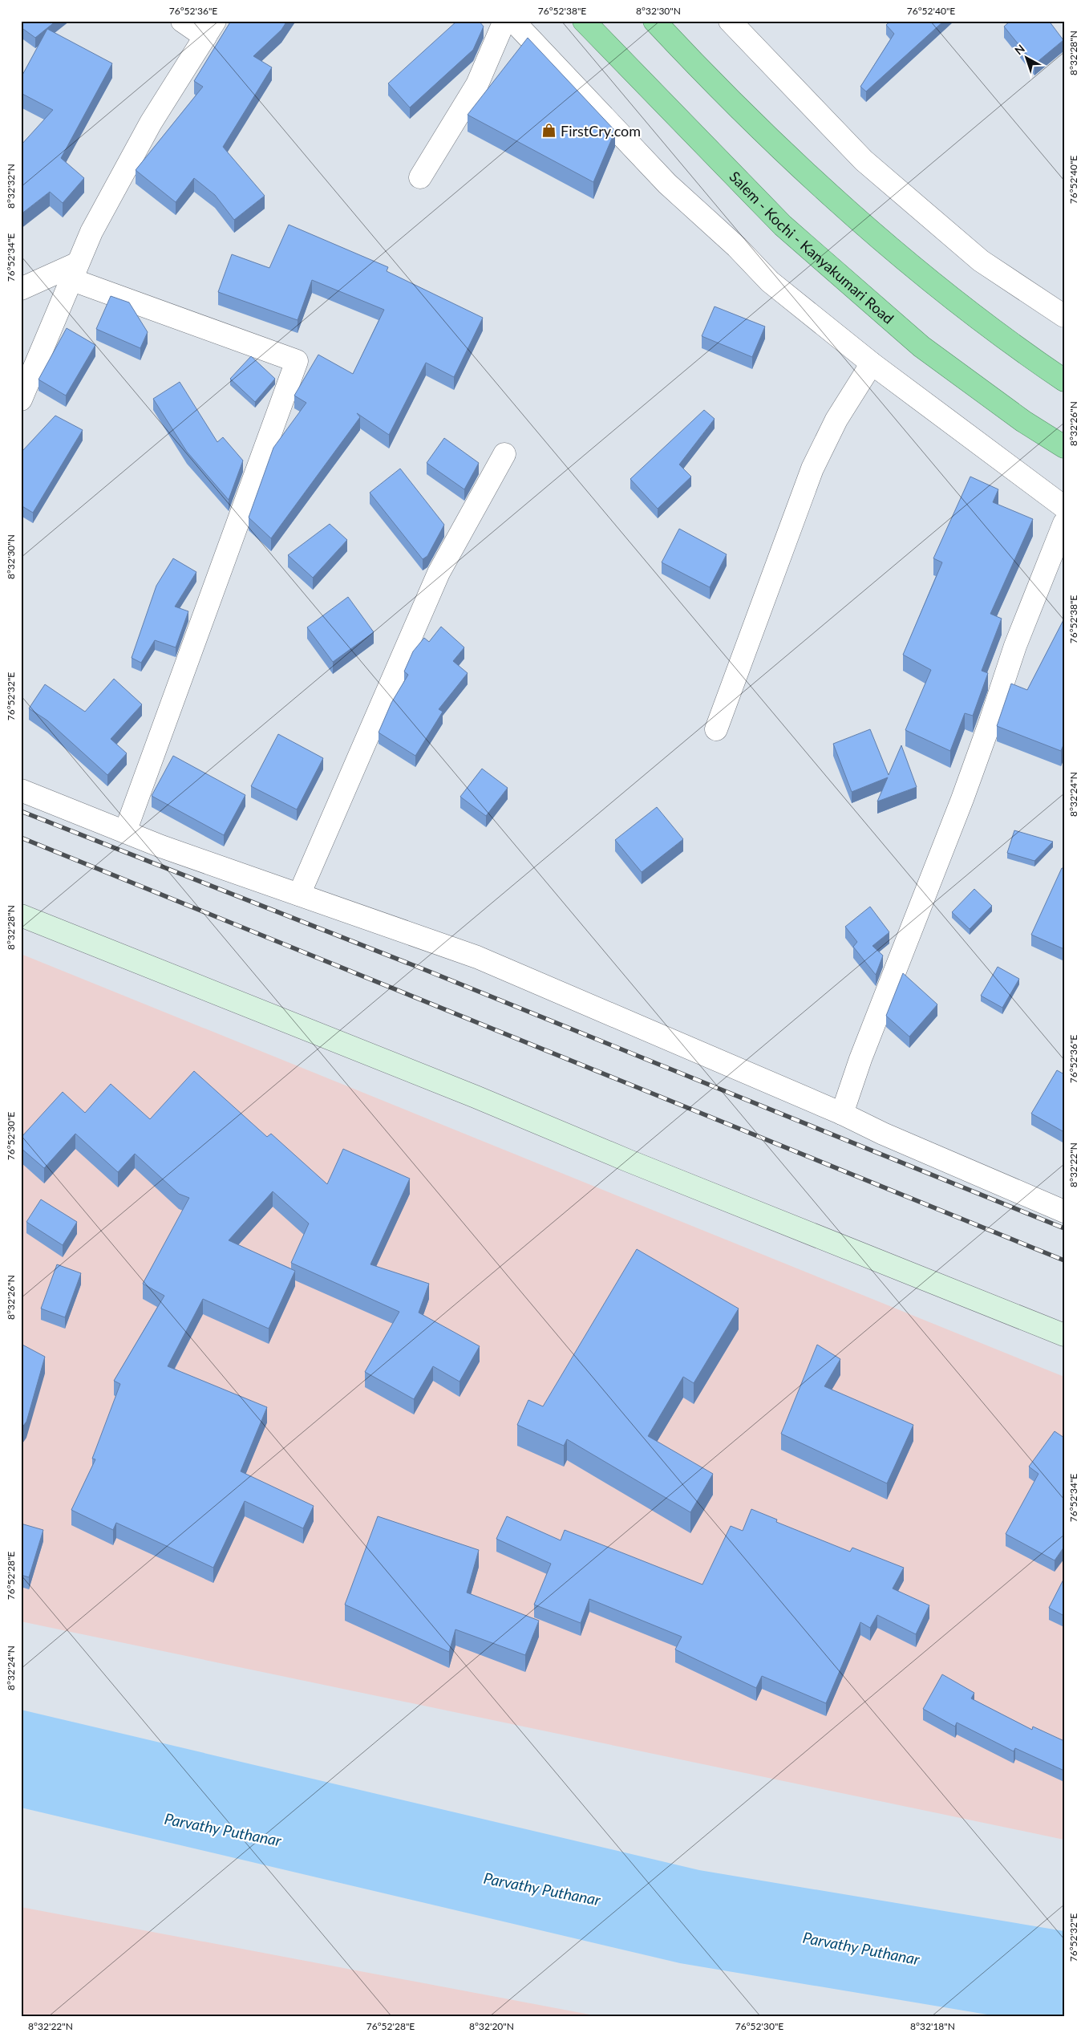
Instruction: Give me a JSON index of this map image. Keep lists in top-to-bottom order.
{
  "streets": {
    "highway": ["Salem - Kochi - Kanyakumari Road"]
  },
  "water": ["Parvathy Puthanar"],
  "places": {
    "shop": ["FirstCry.com"]
  },
  "north": "top left",
  "coordinates": [
    "76°52'36\"E",
    "76°52'38\"E",
    "8°32'30\"N",
    "76°52'40\"E",
    "8°32'28\"N",
    "8°32'32\"N",
    "76°52'34\"E",
    "8°32'26\"N",
    "76°52'32\"E",
    "8°32'24\"N",
    "76°52'30\"E",
    "8°32'22\"N",
    "76°52'28\"E",
    "8°32'20\"N",
    "8°32'18\"N"
  ]
}
